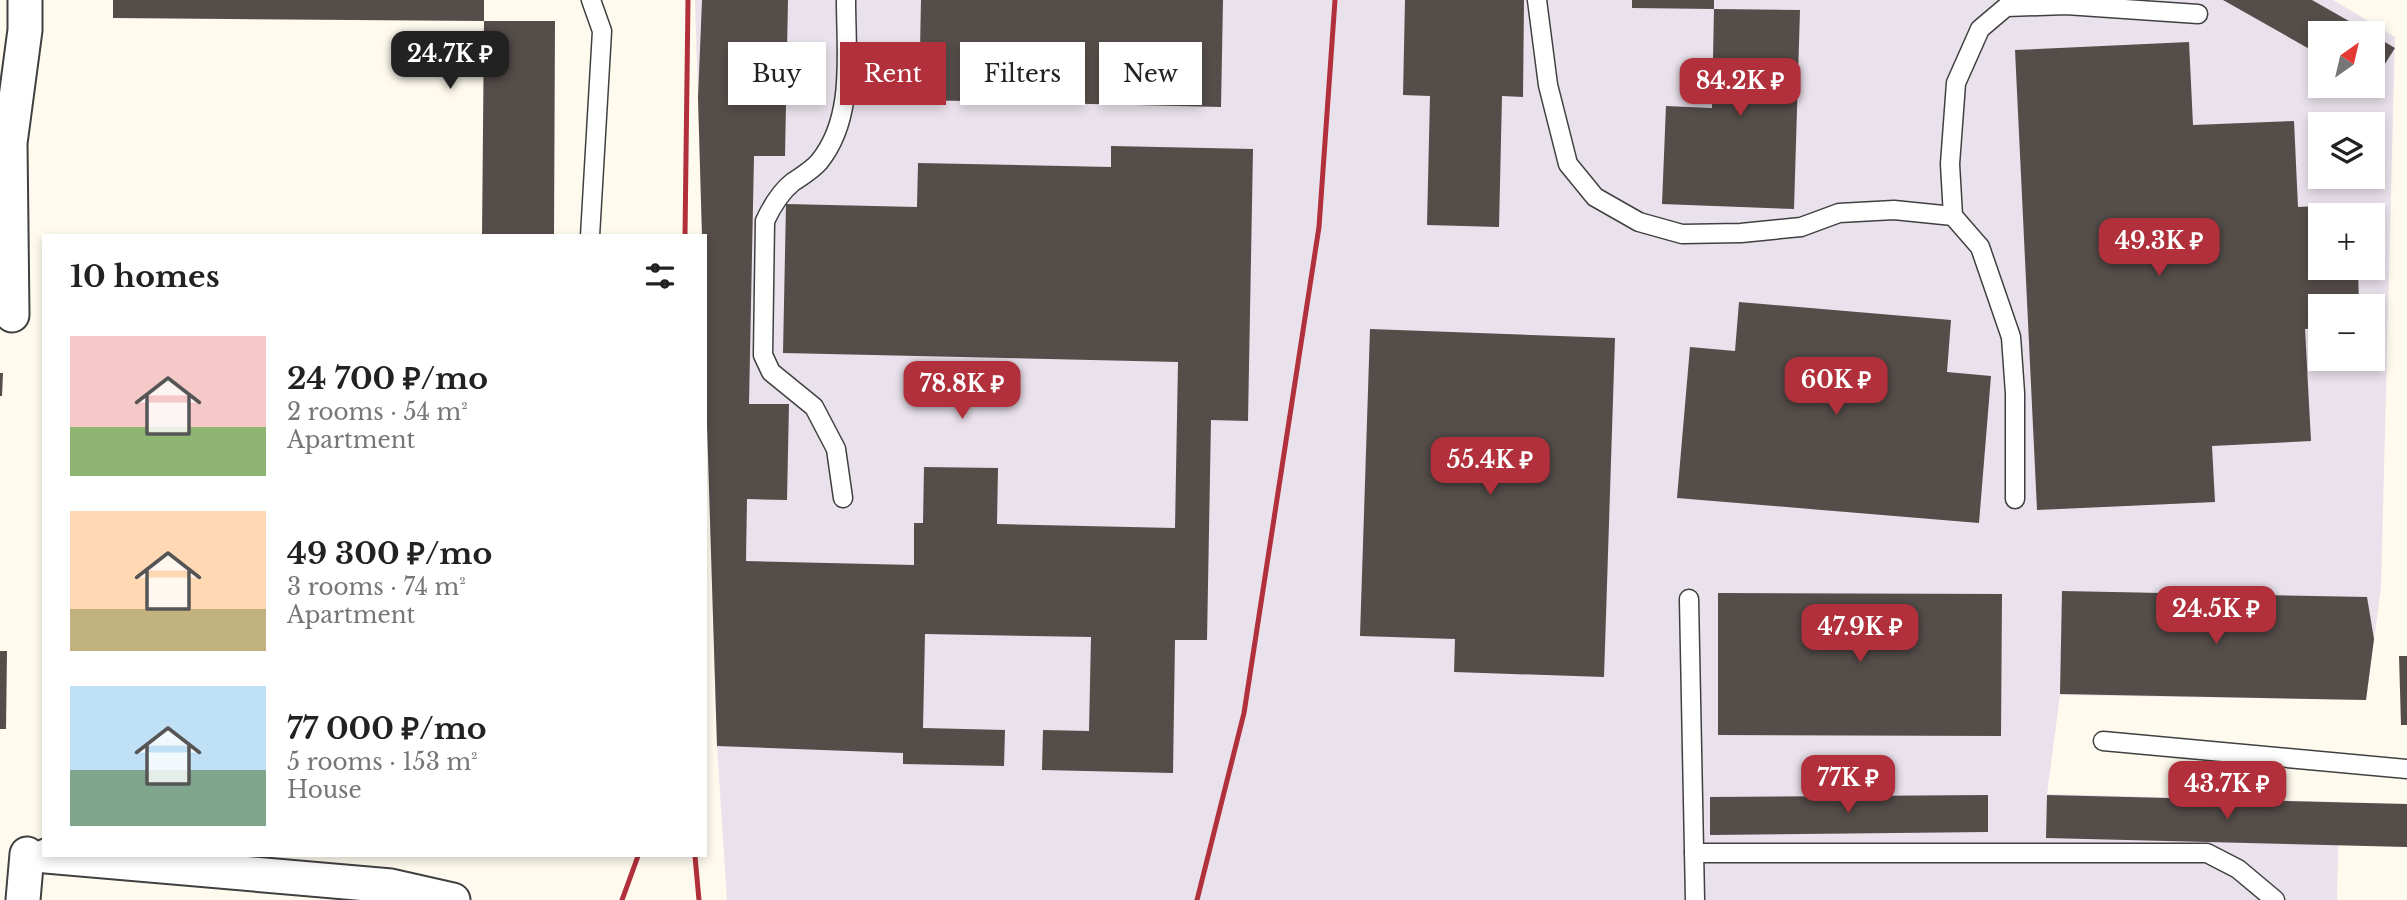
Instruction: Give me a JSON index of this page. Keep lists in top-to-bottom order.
{
  "north": "top right",
  "page": {
    "map_buttons": ["+", "−"],
    "price": [
      "24.7K ₽",
      "84.2K ₽",
      "49.3K ₽",
      "60K ₽",
      "78.8K ₽",
      "55.4K ₽",
      "24.5K ₽",
      "47.9K ₽",
      "77K ₽",
      "43.7K ₽"
    ],
    "chip": [
      "Buy",
      "Rent",
      "Filters",
      "New"
    ],
    "heading": "10 homes",
    "list": [
      {
        "name": "24 700 ₽/mo",
        "note": "2 rooms · 54 m² · Apartment"
      },
      {
        "name": "49 300 ₽/mo",
        "note": "3 rooms · 74 m² · Apartment"
      },
      {
        "name": "77 000 ₽/mo",
        "note": "5 rooms · 153 m² · House"
      }
    ]
  }
}
